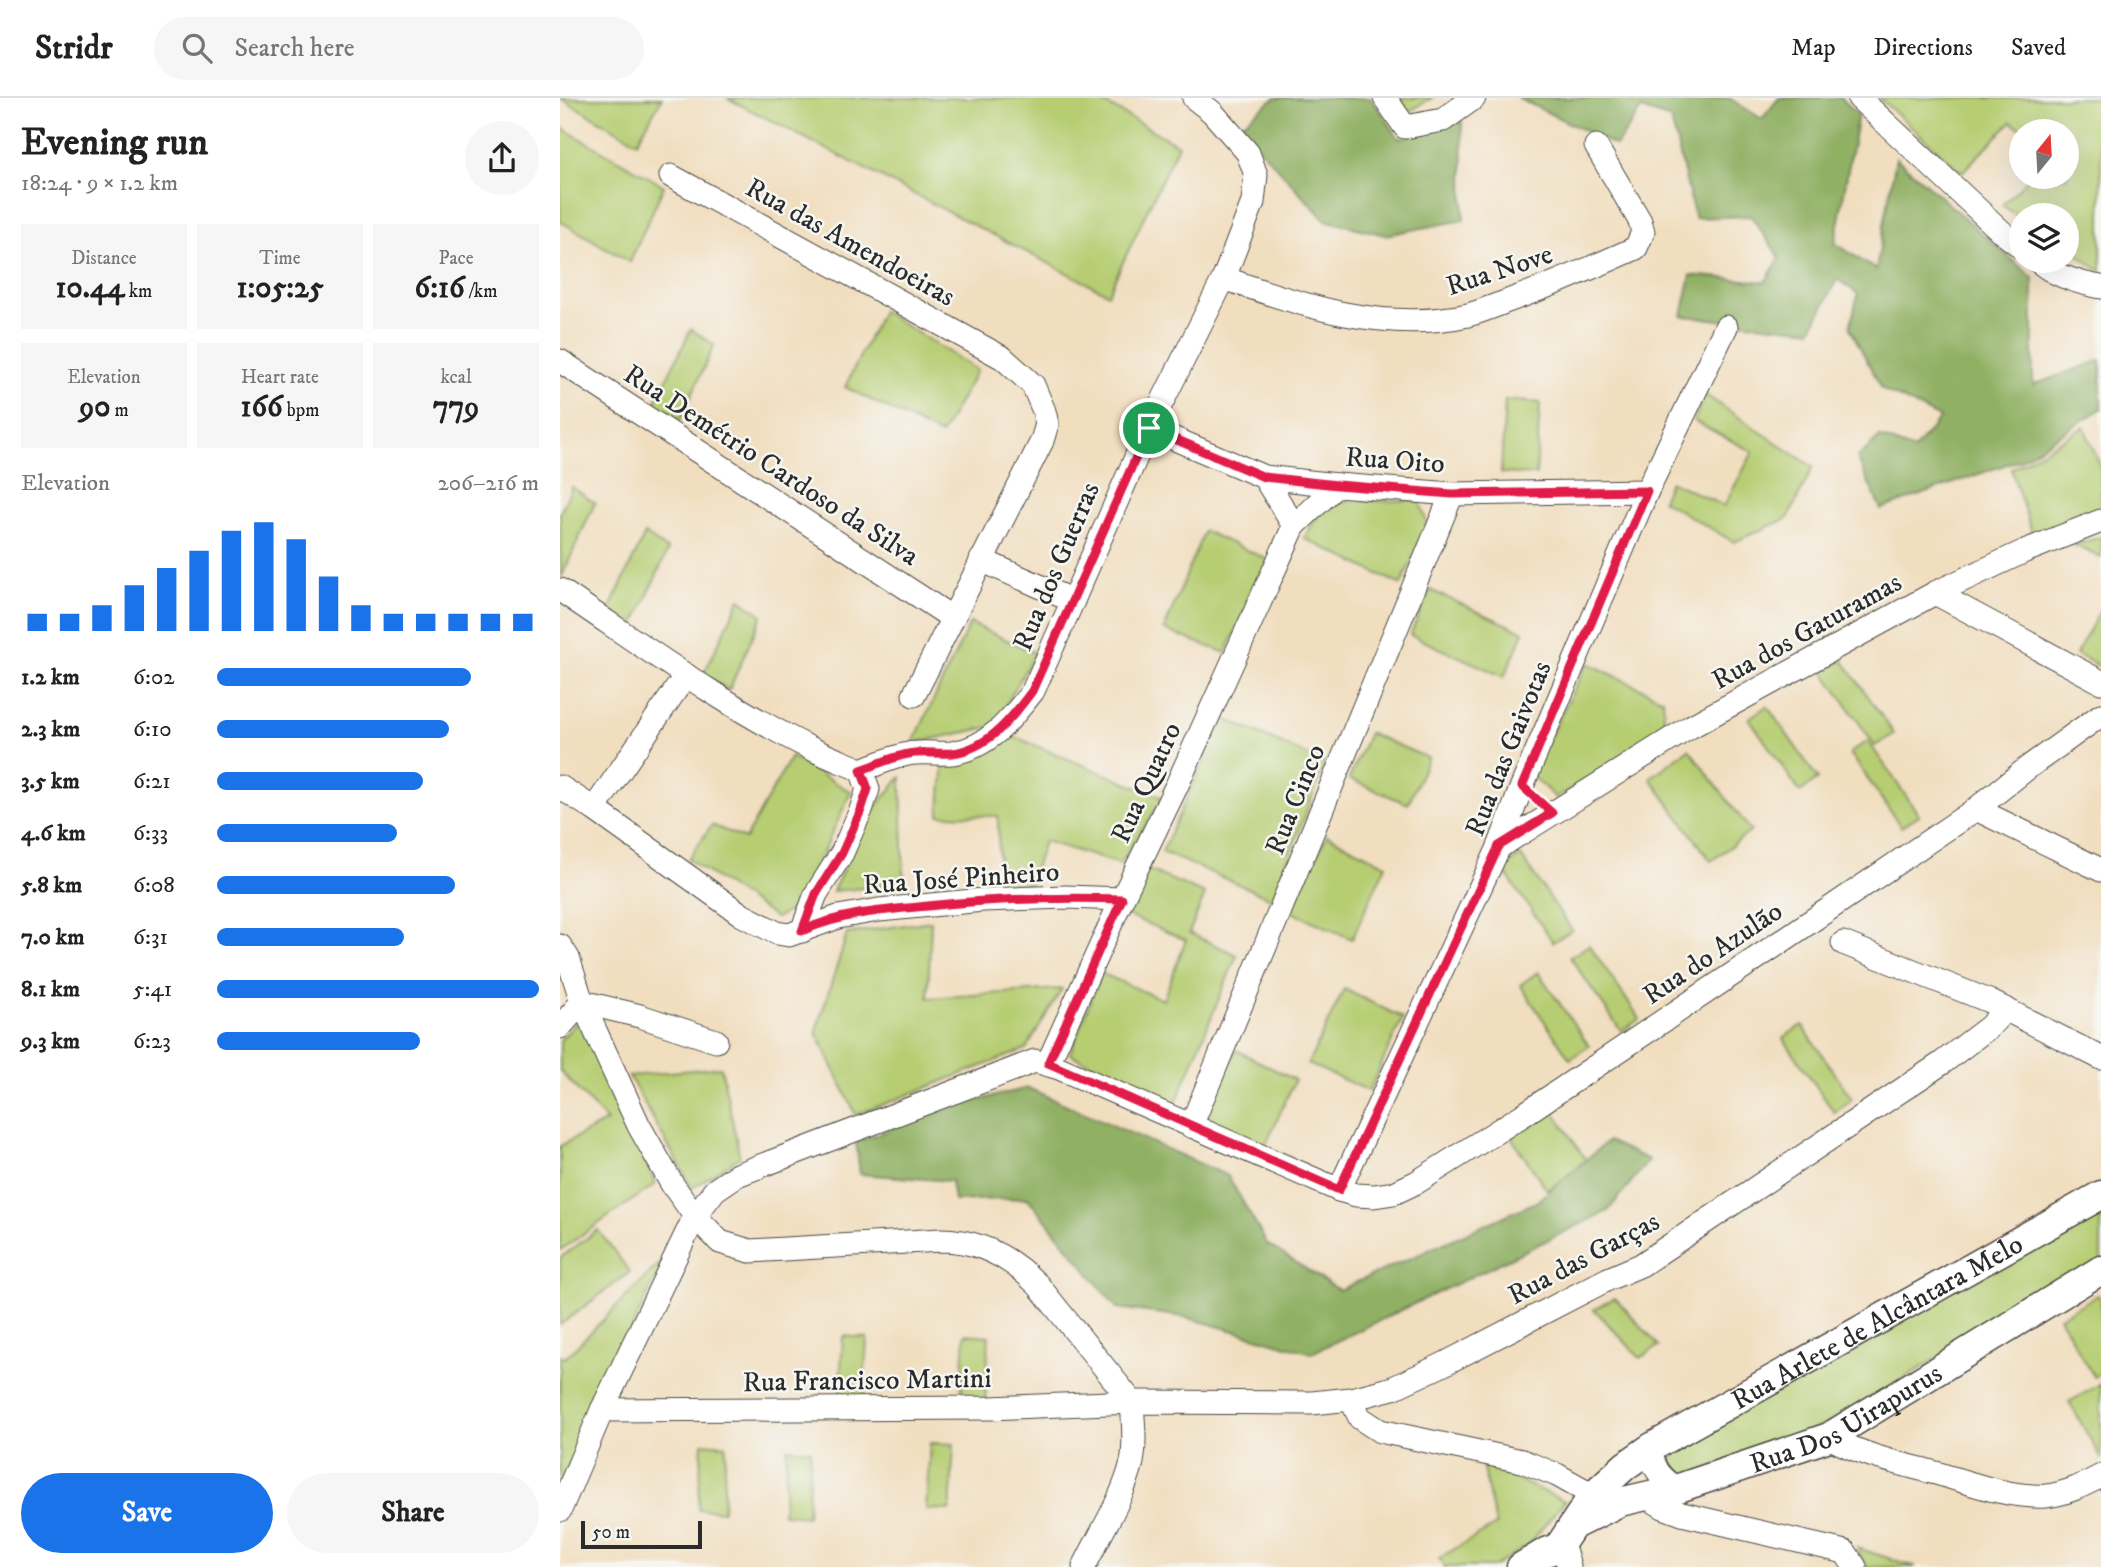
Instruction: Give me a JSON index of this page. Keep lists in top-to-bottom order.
{
  "streets": {
    "main road": ["Rua Arlete de Alcântara Melo", "Rua Dos Uirapurus"],
    "street": [
      "Rua das Amendoeiras",
      "Rua Nove",
      "Rua Oito",
      "Rua Demétrio Cardoso da Silva",
      "Rua dos Guerras",
      "Rua dos Gaturamas",
      "Rua das Gaivotas",
      "Rua Quatro",
      "Rua Cinco",
      "Rua José Pinheiro",
      "Rua do Azulão",
      "Rua das Garças",
      "Rua Francisco Martini"
    ]
  },
  "crossings": [
    ["Rua das Amendoeiras", "Rua Demétrio Cardoso da Silva"],
    ["Rua Nove", "Rua dos Guerras"],
    ["Rua Oito", "Rua dos Guerras"],
    ["Rua Oito", "Rua das Gaivotas"],
    ["Rua Oito", "Rua Quatro"],
    ["Rua Oito", "Rua Cinco"],
    ["Rua dos Gaturamas", "Rua das Gaivotas"],
    ["Rua das Gaivotas", "Rua do Azulão"],
    ["Rua Quatro", "Rua José Pinheiro"],
    ["Rua Quatro", "Rua do Azulão"],
    ["Rua Cinco", "Rua do Azulão"],
    ["Rua das Garças", "Rua Francisco Martini"],
    ["Rua Arlete de Alcântara Melo", "Rua Dos Uirapurus"]
  ],
  "scale_bar": "50 m",
  "north": "top",
  "page": {
    "header": "Stridr",
    "search": "Search here",
    "nav": ["Map", "Directions", "Saved"],
    "heading": ["Evening run", "18:24 · 9 × 1.2 km"],
    "stats": [
      ["Distance", "10.44 km"],
      ["Time", "1:05:25"],
      ["Pace", "6:16 /km"],
      ["Elevation", "90 m"],
      ["Heart rate", "166 bpm"],
      ["kcal", "779"]
    ],
    "chart": ["Elevation", "206–216 m"],
    "list": [
      {
        "name": "1.2 km",
        "note": "6:02"
      },
      {
        "name": "2.3 km",
        "note": "6:10"
      },
      {
        "name": "3.5 km",
        "note": "6:21"
      },
      {
        "name": "4.6 km",
        "note": "6:33"
      },
      {
        "name": "5.8 km",
        "note": "6:08"
      },
      {
        "name": "7.0 km",
        "note": "6:31"
      },
      {
        "name": "8.1 km",
        "note": "5:41"
      },
      {
        "name": "9.3 km",
        "note": "6:23"
      }
    ],
    "buttons": ["Save", "Share"],
    "scale": "50 m"
  }
}
